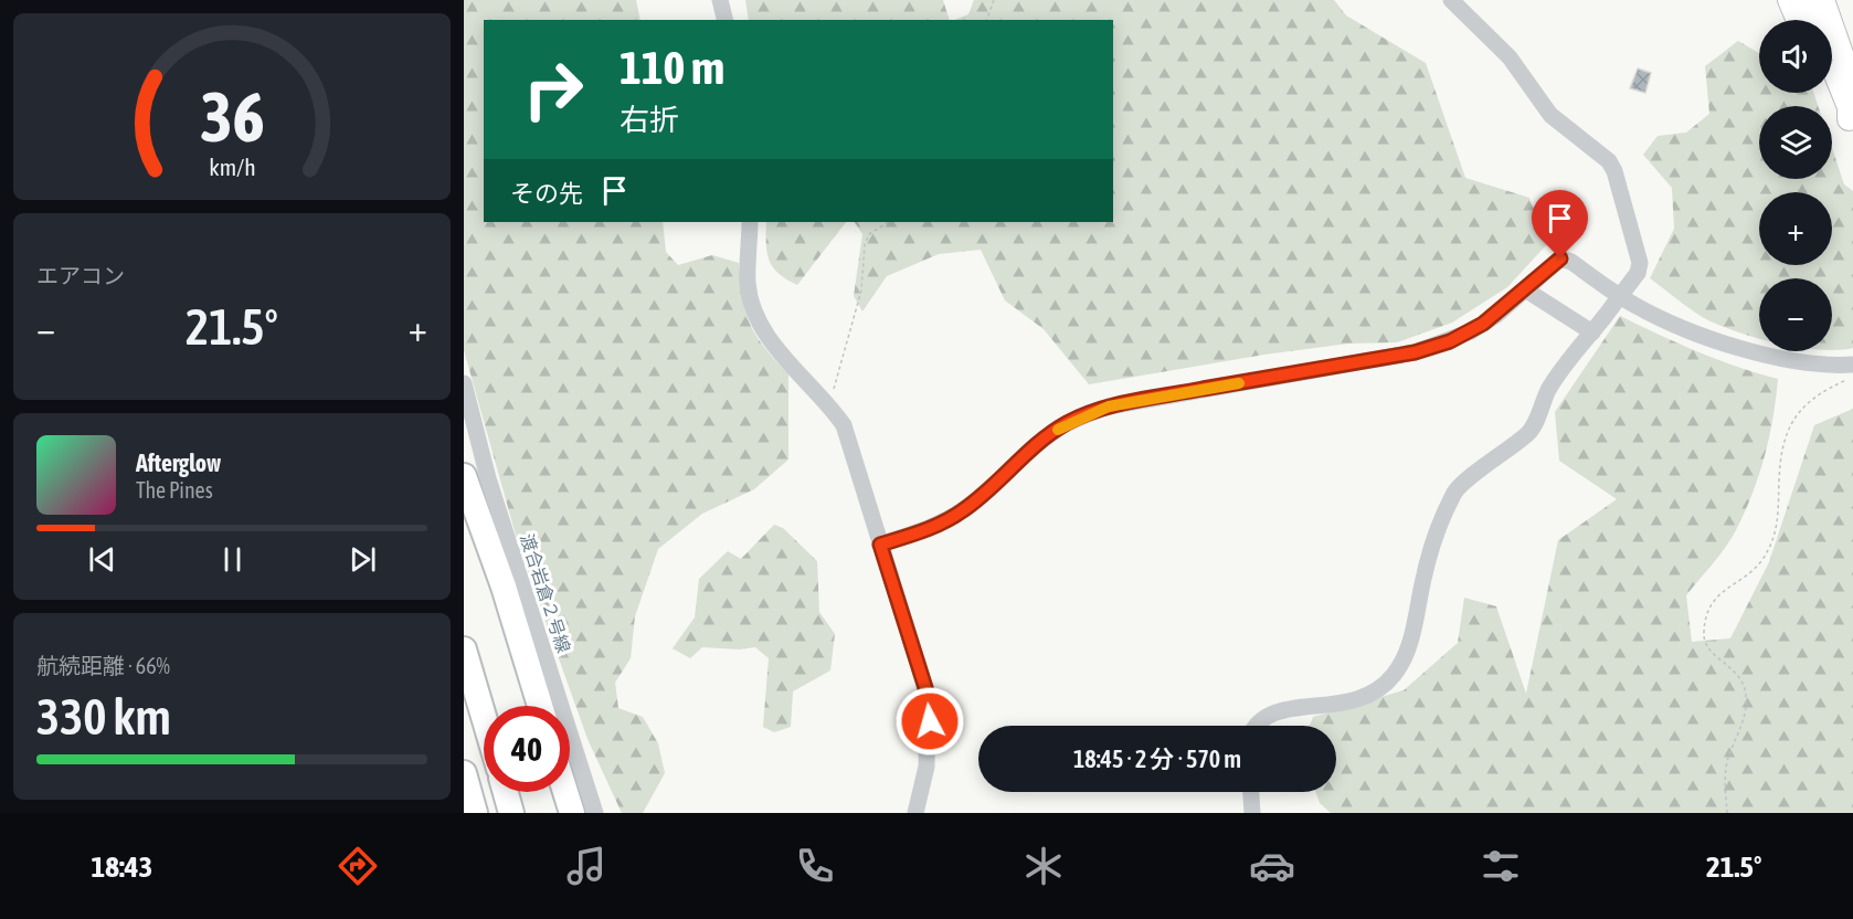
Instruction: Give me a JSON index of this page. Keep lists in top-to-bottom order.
{
  "streets": {
    "street": ["渡合岩倉２号線"]
  },
  "page": {
    "map_buttons": ["+", "−"],
    "turn": ["110 m", "右折"],
    "then": "その先",
    "tile": [
      "エアコン",
      ["航続距離 · 66%", "330 km"]
    ],
    "heat": ["−", "21.5°", "+"],
    "song": ["Afterglow", "The Pines"],
    "limit": "40",
    "trip": "18:45 · 2 分 · 570 m",
    "tabs": ["18:43", "21.5°"],
    "gauge": ["36", "km/h"]
  }
}
